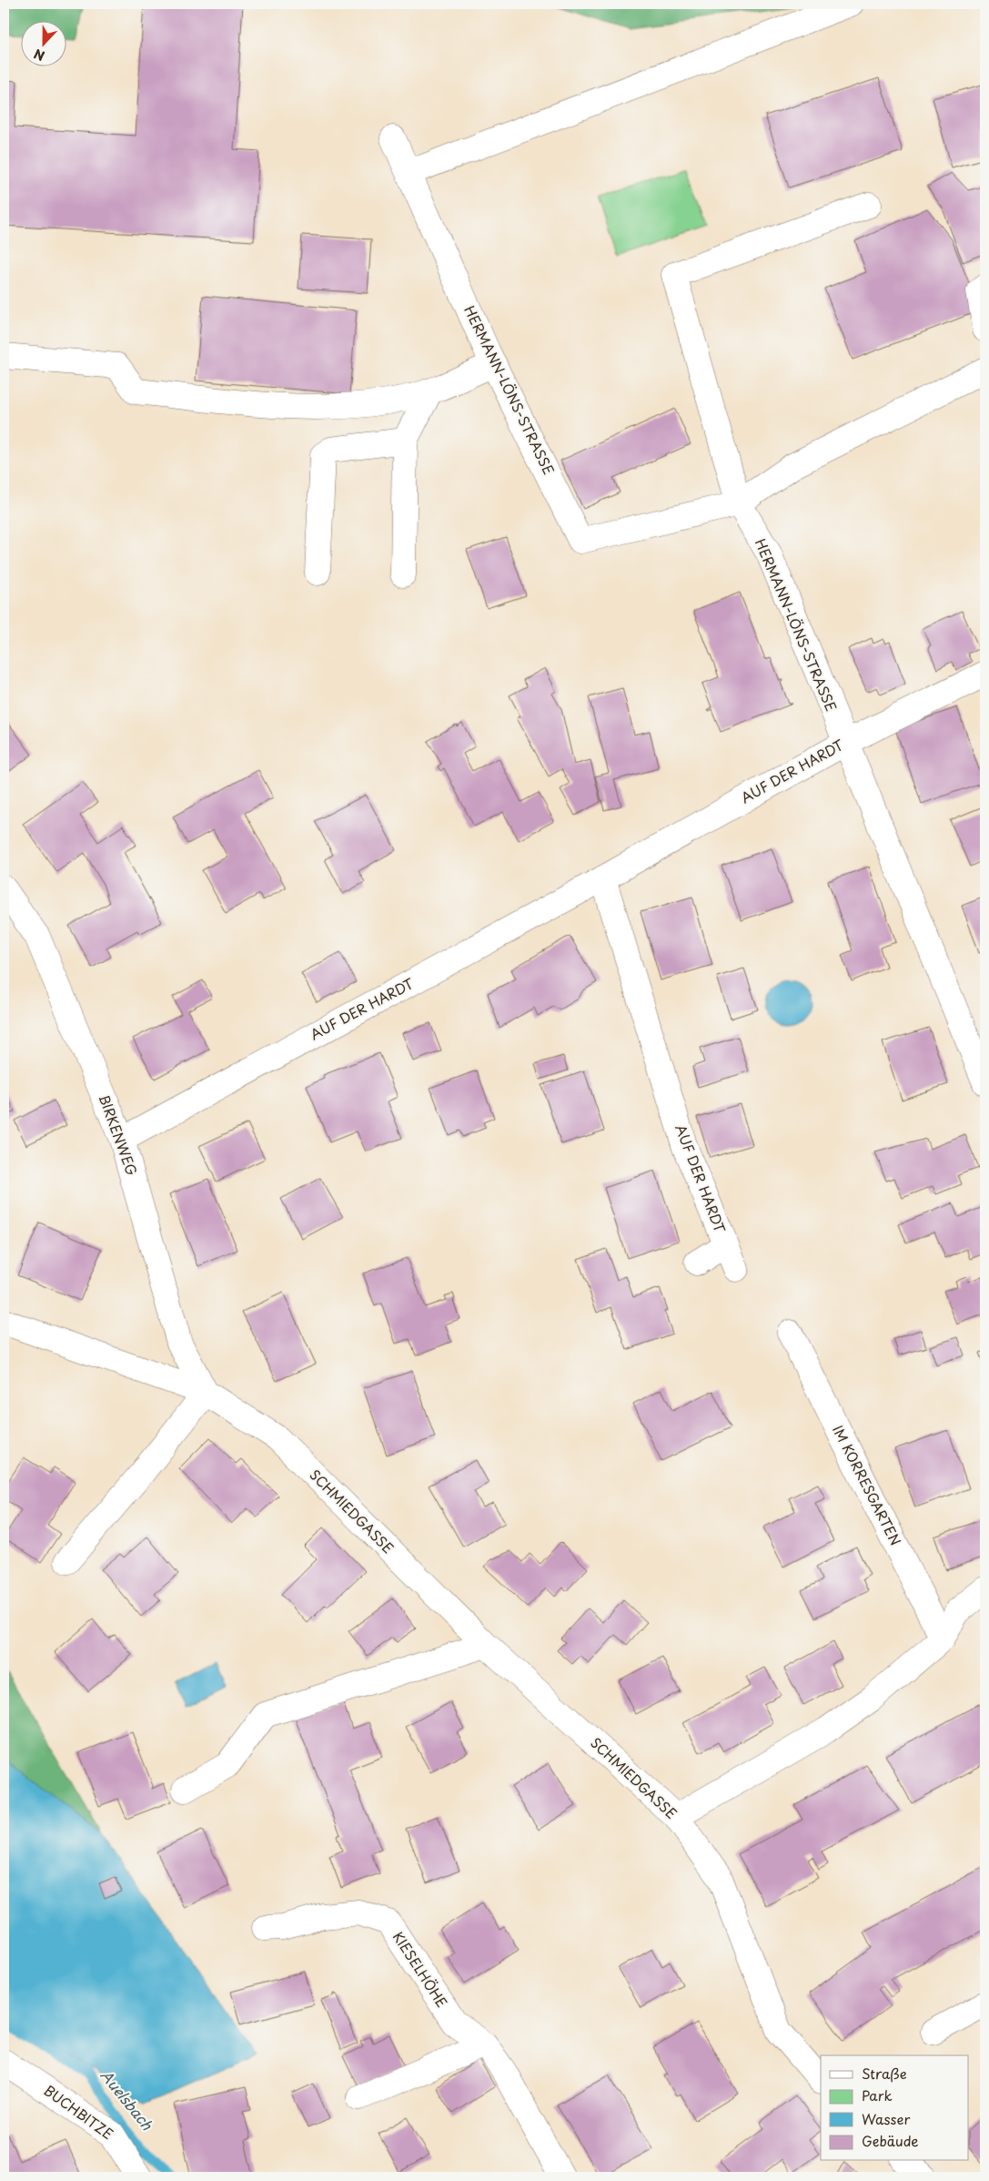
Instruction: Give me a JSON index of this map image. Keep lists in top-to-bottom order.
{
  "streets": {
    "street": [
      "HERMANN-LÖNS-STRASSE",
      "AUF DER HARDT",
      "BIRKENWEG",
      "IM KORRESGARTEN",
      "SCHMIEDGASSE",
      "KIESELHÖHE",
      "BUCHBITZE"
    ]
  },
  "crossings": [
    ["HERMANN-LÖNS-STRASSE", "AUF DER HARDT"],
    ["AUF DER HARDT", "BIRKENWEG"],
    ["BIRKENWEG", "SCHMIEDGASSE"]
  ],
  "water": ["Auelsbach"],
  "legend": [
    "Straße",
    "Park",
    "Wasser",
    "Gebäude"
  ],
  "north": "bottom"
}
